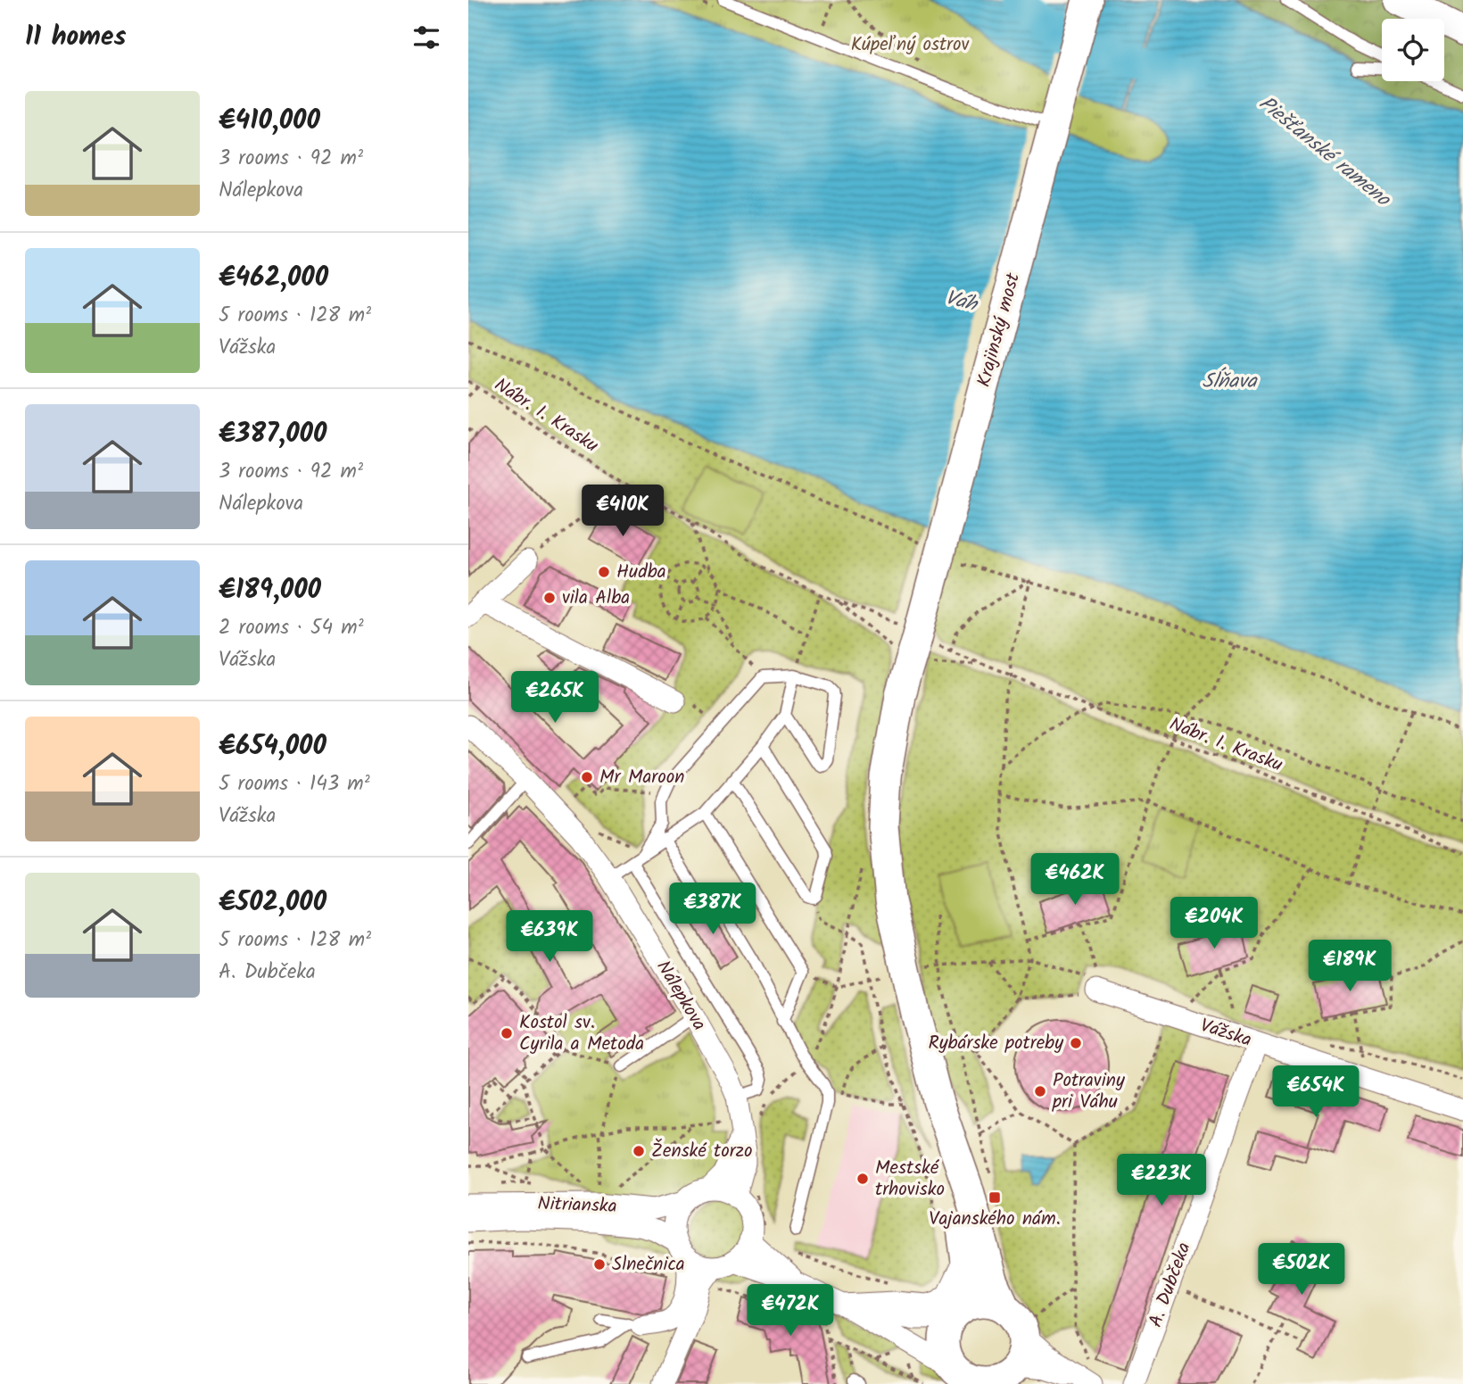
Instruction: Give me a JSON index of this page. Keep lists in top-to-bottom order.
{
  "streets": {
    "main road": ["Krajinský most"],
    "street": [
      "Nálepkova",
      "Vážska",
      "Nitrianska",
      "A. Dubčeka"
    ],
    "path": ["Nábr. I. Krasku"]
  },
  "crossings": [
    ["Krajinský most", "Nábr. I. Krasku"],
    ["Vážska", "A. Dubčeka"]
  ],
  "water": ["Piešťanské rameno", "Váh", "Sĺňava"],
  "parks": ["Kúpeľný ostrov"],
  "places": {
    "other": [
      "Hudba",
      "vila Alba",
      "Mr Maroon",
      "Kostol sv. Cyrila a Metoda",
      "Rybárske potreby",
      "Potraviny pri Váhu",
      "Ženské torzo",
      "Mestské trhovisko",
      "Slnečnica"
    ],
    "transit": ["Vajanského nám."]
  },
  "page": {
    "heading": "11 homes",
    "list": [
      {
        "name": "€410,000",
        "note": "3 rooms · 92 m² · Nálepkova"
      },
      {
        "name": "€462,000",
        "note": "5 rooms · 128 m² · Vážska"
      },
      {
        "name": "€387,000",
        "note": "3 rooms · 92 m² · Nálepkova"
      },
      {
        "name": "€189,000",
        "note": "2 rooms · 54 m² · Vážska"
      },
      {
        "name": "€654,000",
        "note": "5 rooms · 143 m² · Vážska"
      },
      {
        "name": "€502,000",
        "note": "5 rooms · 128 m² · A. Dubčeka"
      }
    ],
    "price": [
      "€410K",
      "€265K",
      "€462K",
      "€387K",
      "€204K",
      "€639K",
      "€189K",
      "€654K",
      "€223K",
      "€502K",
      "€472K"
    ]
  }
}
